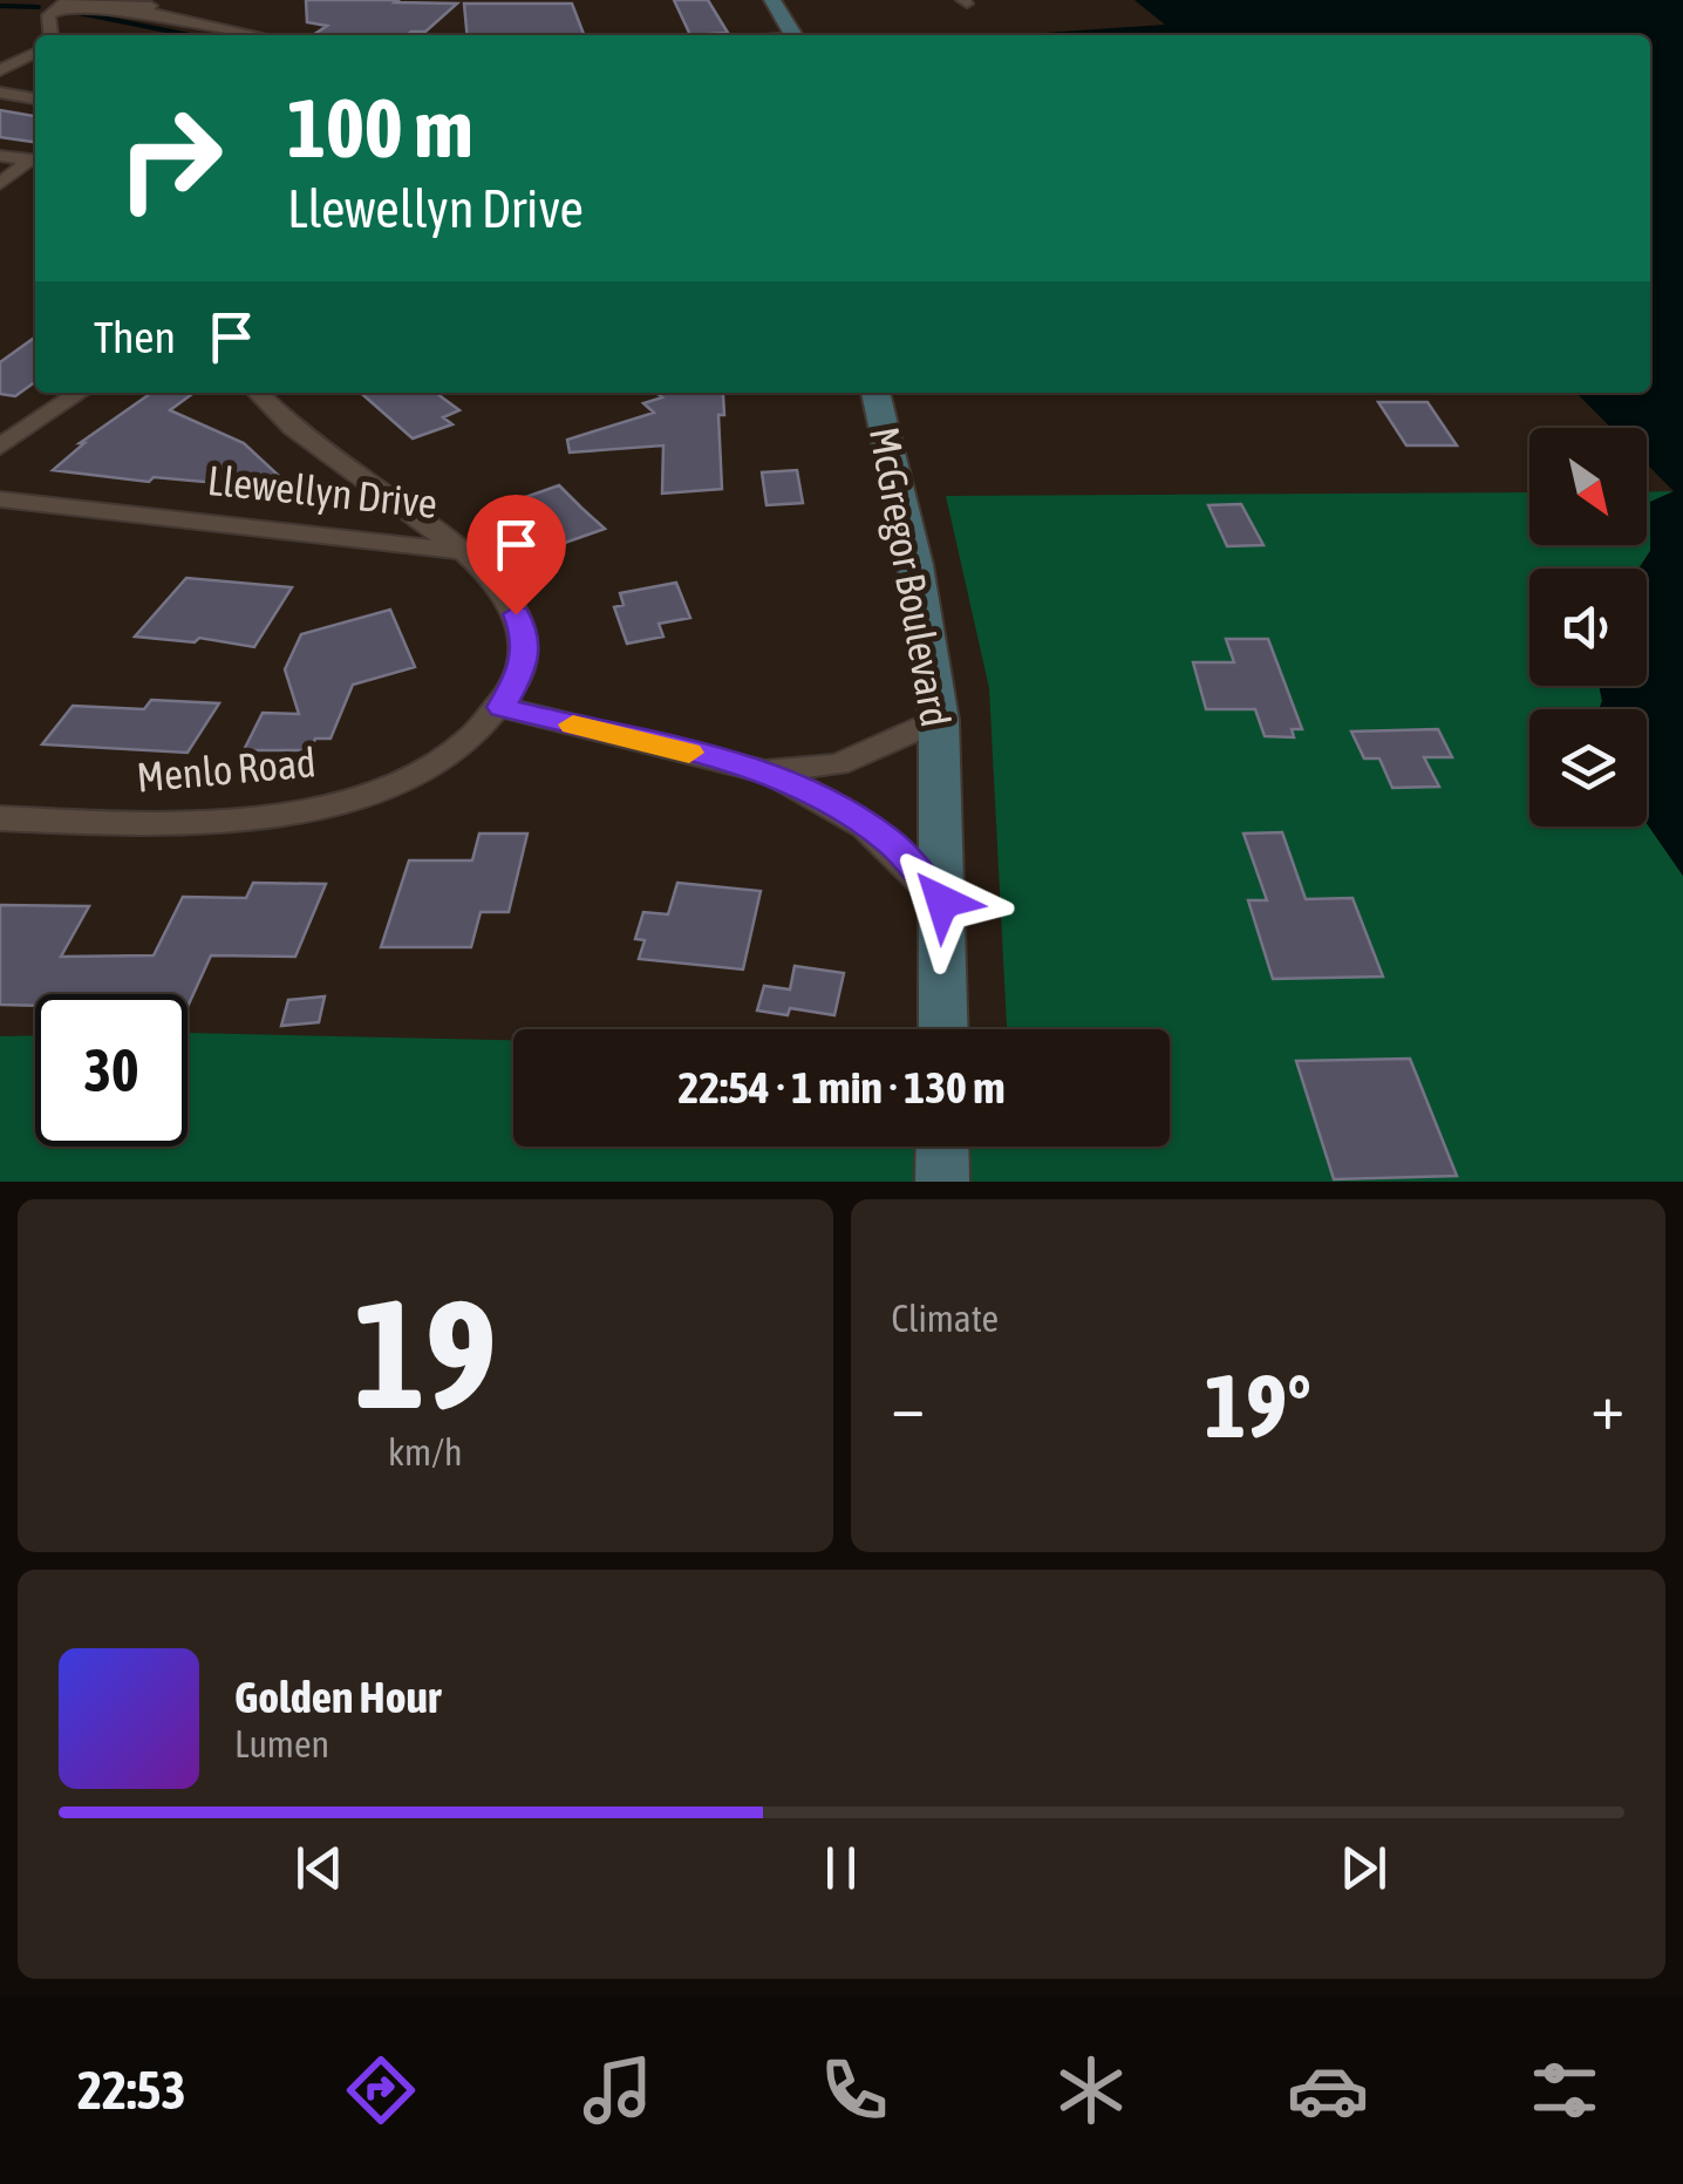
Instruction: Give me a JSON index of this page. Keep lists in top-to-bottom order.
{
  "streets": {
    "main road": ["McGregor Boulevard"],
    "street": ["Llewellyn Drive", "Menlo Road"]
  },
  "crossings": [
    ["Llewellyn Drive", "Menlo Road"]
  ],
  "north": "bottom right",
  "page": {
    "turn": ["100 m", "Llewellyn Drive"],
    "then": "Then",
    "limit": "30",
    "trip": "22:54 · 1 min · 130 m",
    "tile": [
      ["19", "km/h"],
      "Climate"
    ],
    "heat": ["−", "19°", "+"],
    "song": ["Golden Hour", "Lumen"],
    "tabs": "22:53"
  }
}
